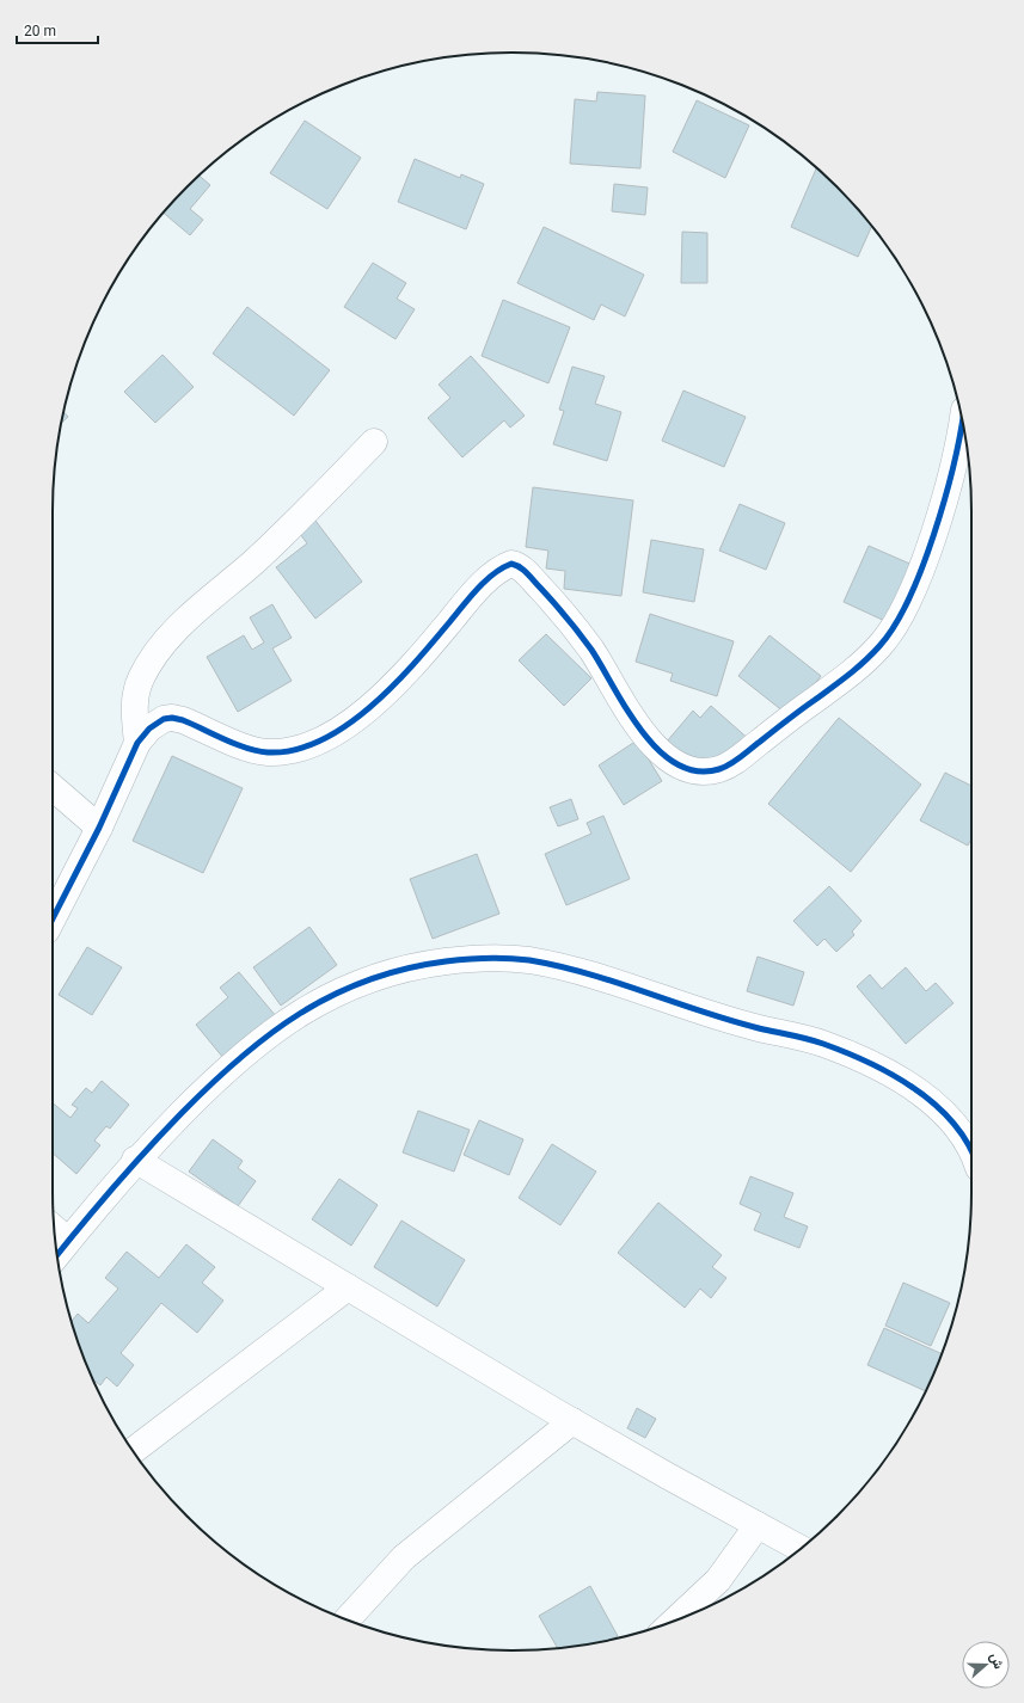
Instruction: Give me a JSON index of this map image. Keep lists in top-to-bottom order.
{
  "scale_bar": "20 m",
  "north": "right"
}
